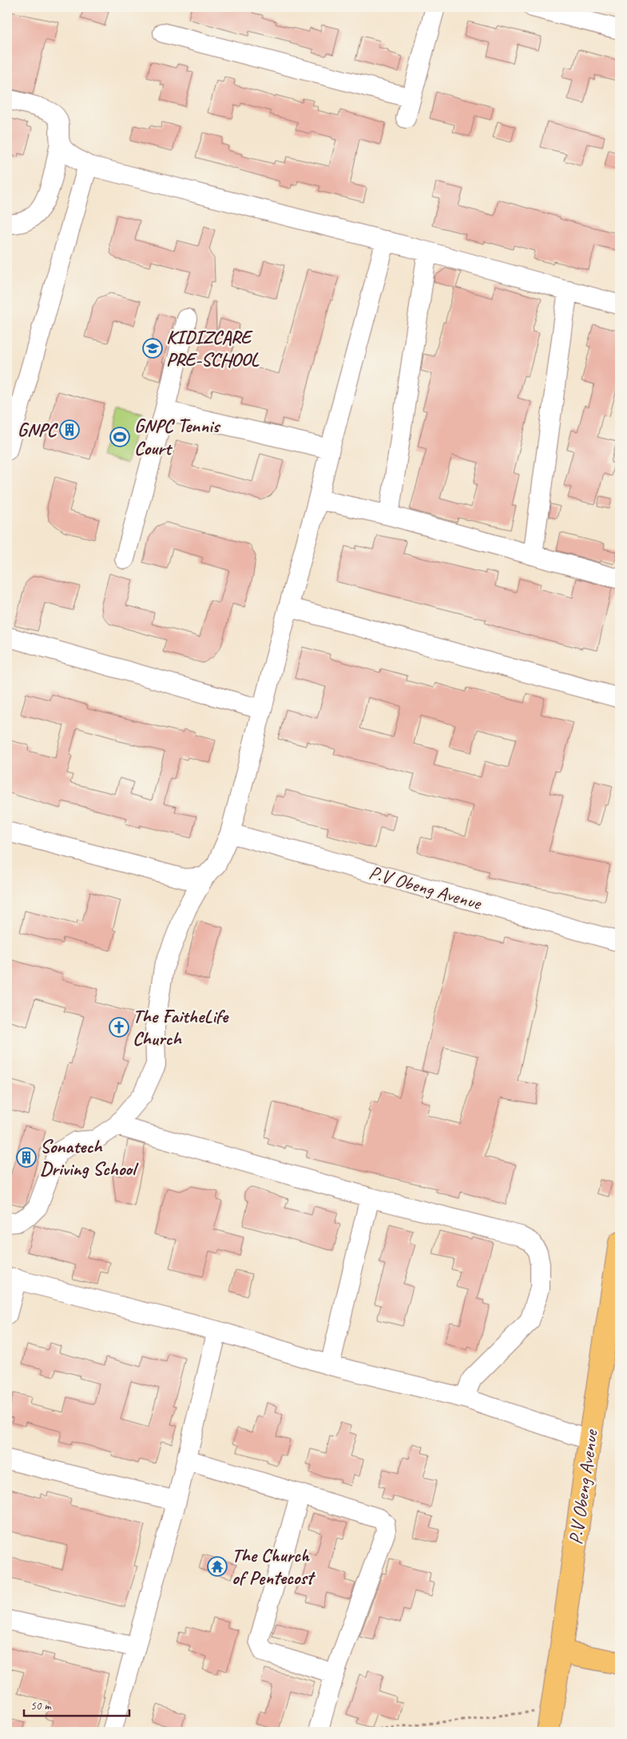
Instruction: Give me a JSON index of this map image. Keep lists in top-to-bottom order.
{
  "streets": {
    "main road": ["P.V Obeng Avenue"]
  },
  "places": {
    "school or university": ["KIDIZCARE PRE-SCHOOL"],
    "building": ["GNPC", "Sonatech Driving School"],
    "sports": ["GNPC Tennis Court"],
    "church": ["The FaitheLife Church"],
    "temple": ["The Church of Pentecost"]
  },
  "scale_bar": "50 m"
}
